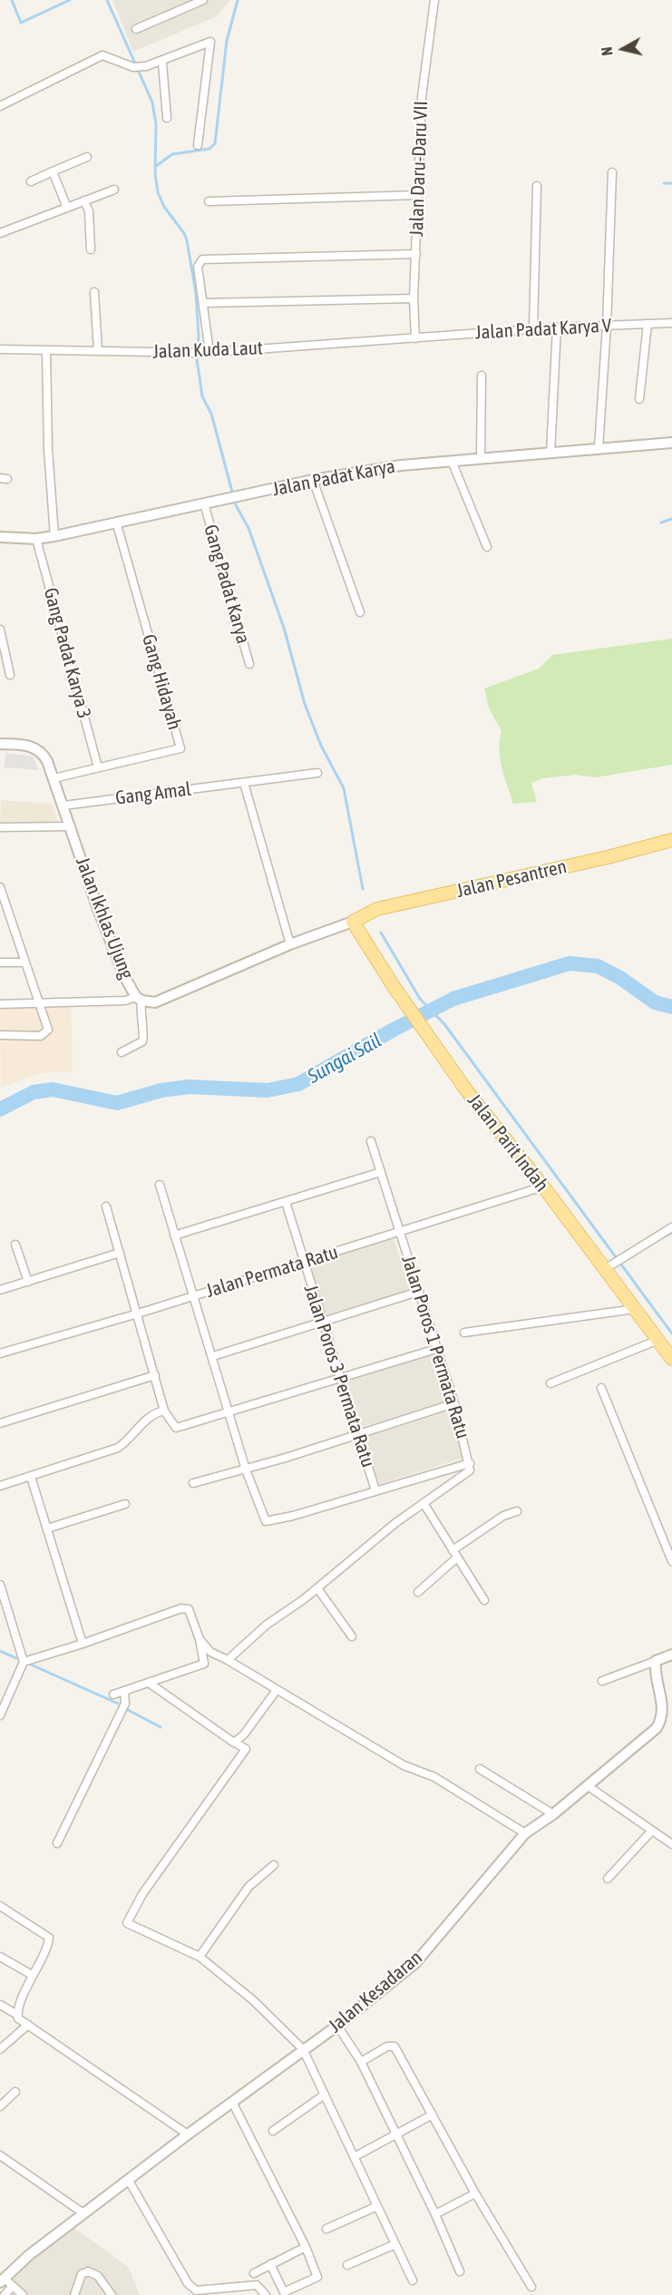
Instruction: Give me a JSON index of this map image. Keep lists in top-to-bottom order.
{
  "streets": {
    "main road": ["Jalan Pesantren", "Jalan Parit Indah"],
    "street": [
      "Jalan Daru-Daru VII",
      "Jalan Padat Karya V",
      "Jalan Kuda Laut",
      "Jalan Padat Karya",
      "Gang Padat Karya",
      "Gang Padat Karya 3",
      "Gang Hidayah",
      "Gang Amal",
      "Jalan Ikhlas Ujung",
      "Jalan Permata Ratu",
      "Jalan Poros 1 Permata Ratu",
      "Jalan Poros 3 Permata Ratu",
      "Jalan Kesadaran"
    ]
  },
  "crossings": [
    ["Jalan Daru-Daru VII", "Jalan Padat Karya V"],
    ["Jalan Daru-Daru VII", "Jalan Kuda Laut"],
    ["Jalan Padat Karya V", "Jalan Kuda Laut"],
    ["Jalan Padat Karya", "Gang Padat Karya"],
    ["Jalan Padat Karya", "Gang Padat Karya 3"],
    ["Jalan Padat Karya", "Gang Hidayah"],
    ["Gang Padat Karya 3", "Gang Hidayah"],
    ["Gang Hidayah", "Jalan Ikhlas Ujung"],
    ["Gang Amal", "Jalan Ikhlas Ujung"],
    ["Jalan Pesantren", "Jalan Ikhlas Ujung"],
    ["Jalan Pesantren", "Jalan Parit Indah"],
    ["Jalan Ikhlas Ujung", "Jalan Parit Indah"],
    ["Jalan Parit Indah", "Jalan Permata Ratu"],
    ["Jalan Permata Ratu", "Jalan Poros 1 Permata Ratu"],
    ["Jalan Permata Ratu", "Jalan Poros 3 Permata Ratu"]
  ],
  "water": ["Sungai Sail"],
  "north": "left"
}
